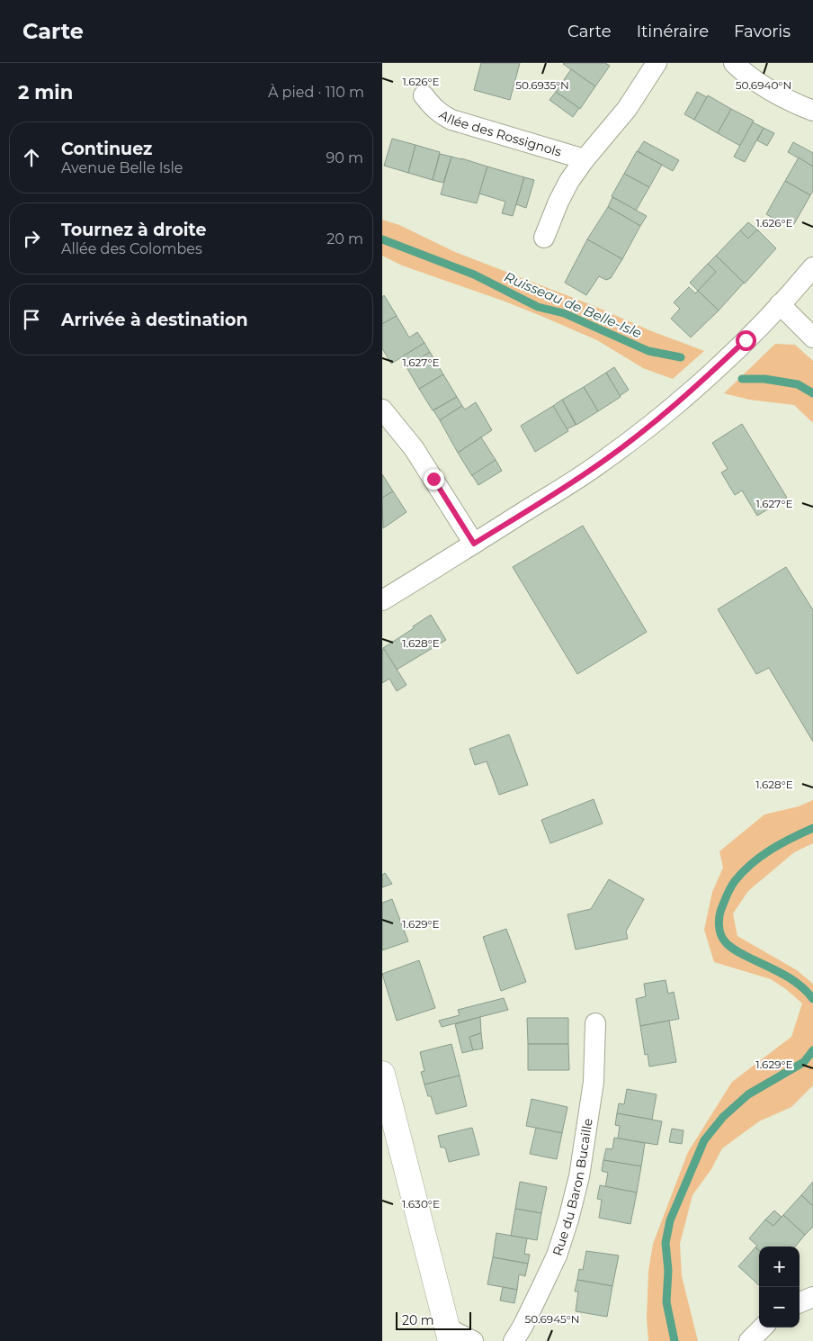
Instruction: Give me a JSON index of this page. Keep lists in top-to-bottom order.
{
  "streets": {
    "street": ["Allée des Rossignols", "Rue du Baron Bucaille"]
  },
  "water": ["Ruisseau de Belle-Isle"],
  "scale_bar": "20 m",
  "page": {
    "header": "Carte",
    "nav": ["Carte", "Itinéraire", "Favoris"],
    "heading": ["2 min", "À pied · 110 m"],
    "list": [
      ["Continuez", "Avenue Belle Isle", "90 m"],
      ["Tournez à droite", "Allée des Colombes", "20 m"],
      "Arrivée à destination"
    ],
    "map_buttons": ["+", "−"],
    "scale": "20 m"
  },
  "coordinates": [
    "1.626°E",
    "50.6935°N",
    "50.6940°N",
    "1.627°E",
    "1.628°E",
    "1.629°E",
    "1.630°E",
    "50.6945°N"
  ]
}
